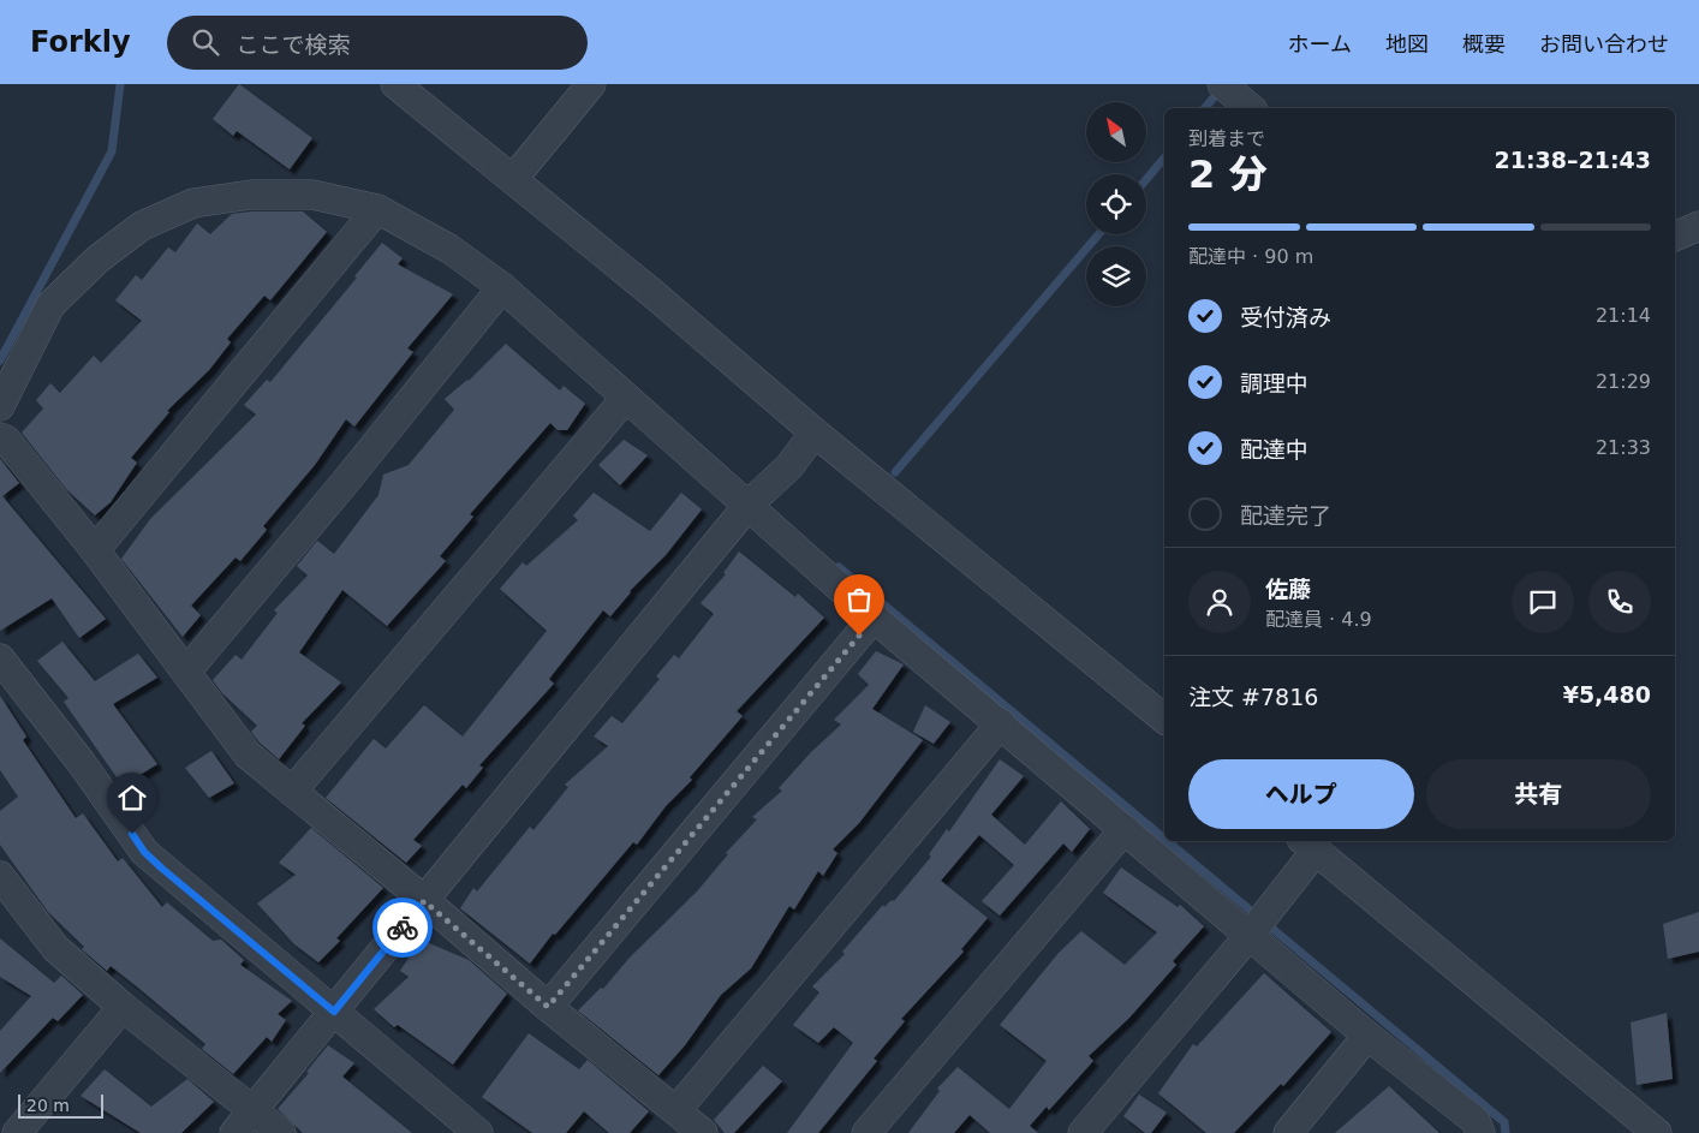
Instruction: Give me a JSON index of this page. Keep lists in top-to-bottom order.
{
  "scale_bar": "20 m",
  "north": "top left",
  "page": {
    "header": "Forkly",
    "search": "ここで検索",
    "nav": [
      "ホーム",
      "地図",
      "概要",
      "お問い合わせ"
    ],
    "heading": ["2 分", "到着まで", "21:38–21:43"],
    "panel": [
      "佐藤",
      "配達員 · 4.9",
      "注文 #7816",
      "¥5,480"
    ],
    "bar": "配達中 · 90 m",
    "list": [
      ["受付済み", "21:14"],
      ["調理中", "21:29"],
      ["配達中", "21:33"],
      "配達完了"
    ],
    "buttons": ["ヘルプ", "共有"],
    "scale": "20 m"
  }
}
